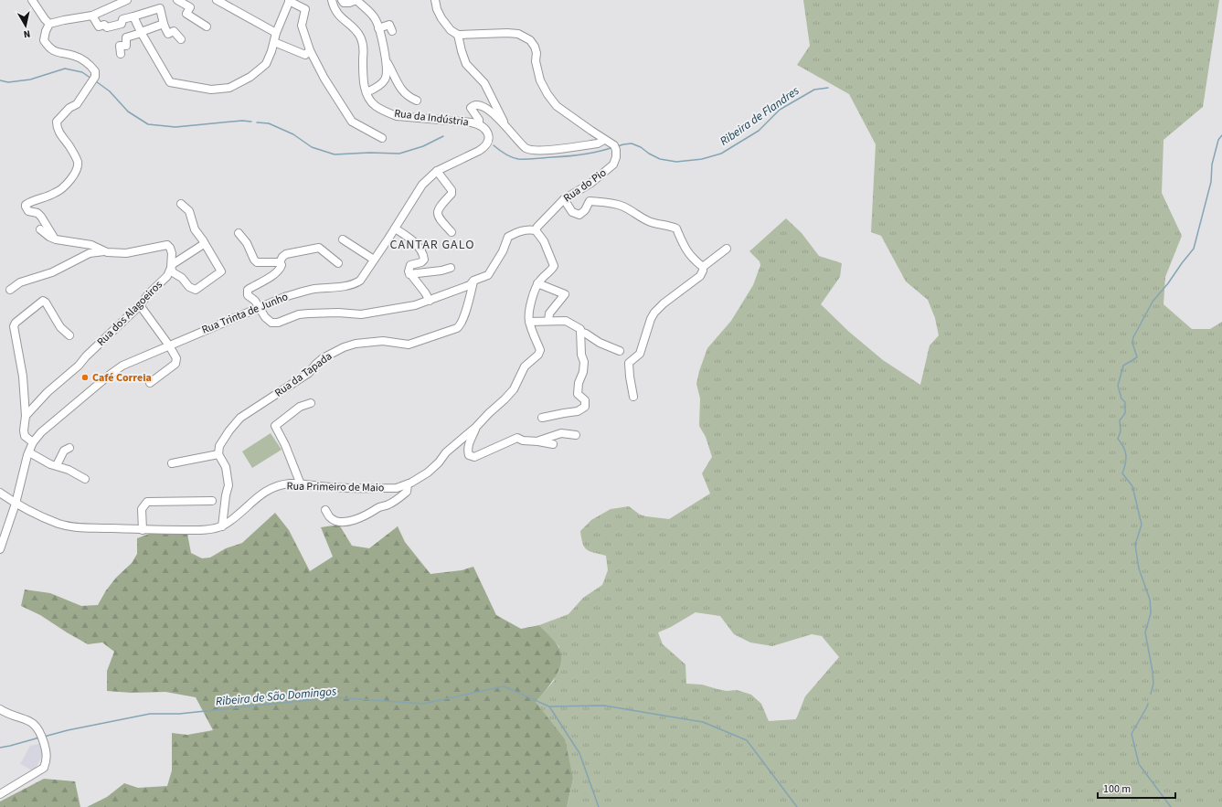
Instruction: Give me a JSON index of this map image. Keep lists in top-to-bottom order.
{
  "streets": {
    "street": [
      "Rua da Indústria",
      "Rua do Pio",
      "Rua dos Alagoeiros",
      "Rua Trinta de Junho",
      "Rua da Tapada",
      "Rua Primeiro de Maio"
    ]
  },
  "crossings": [
    ["Rua da Indústria", "Rua Trinta de Junho"],
    ["Rua Trinta de Junho", "Rua Primeiro de Maio"]
  ],
  "districts": ["CANTAR GALO"],
  "water": ["Ribeira de Flandres", "Ribeira de São Domingos"],
  "places": ["Café Correia"],
  "scale_bar": "100 m",
  "north": "bottom"
}
